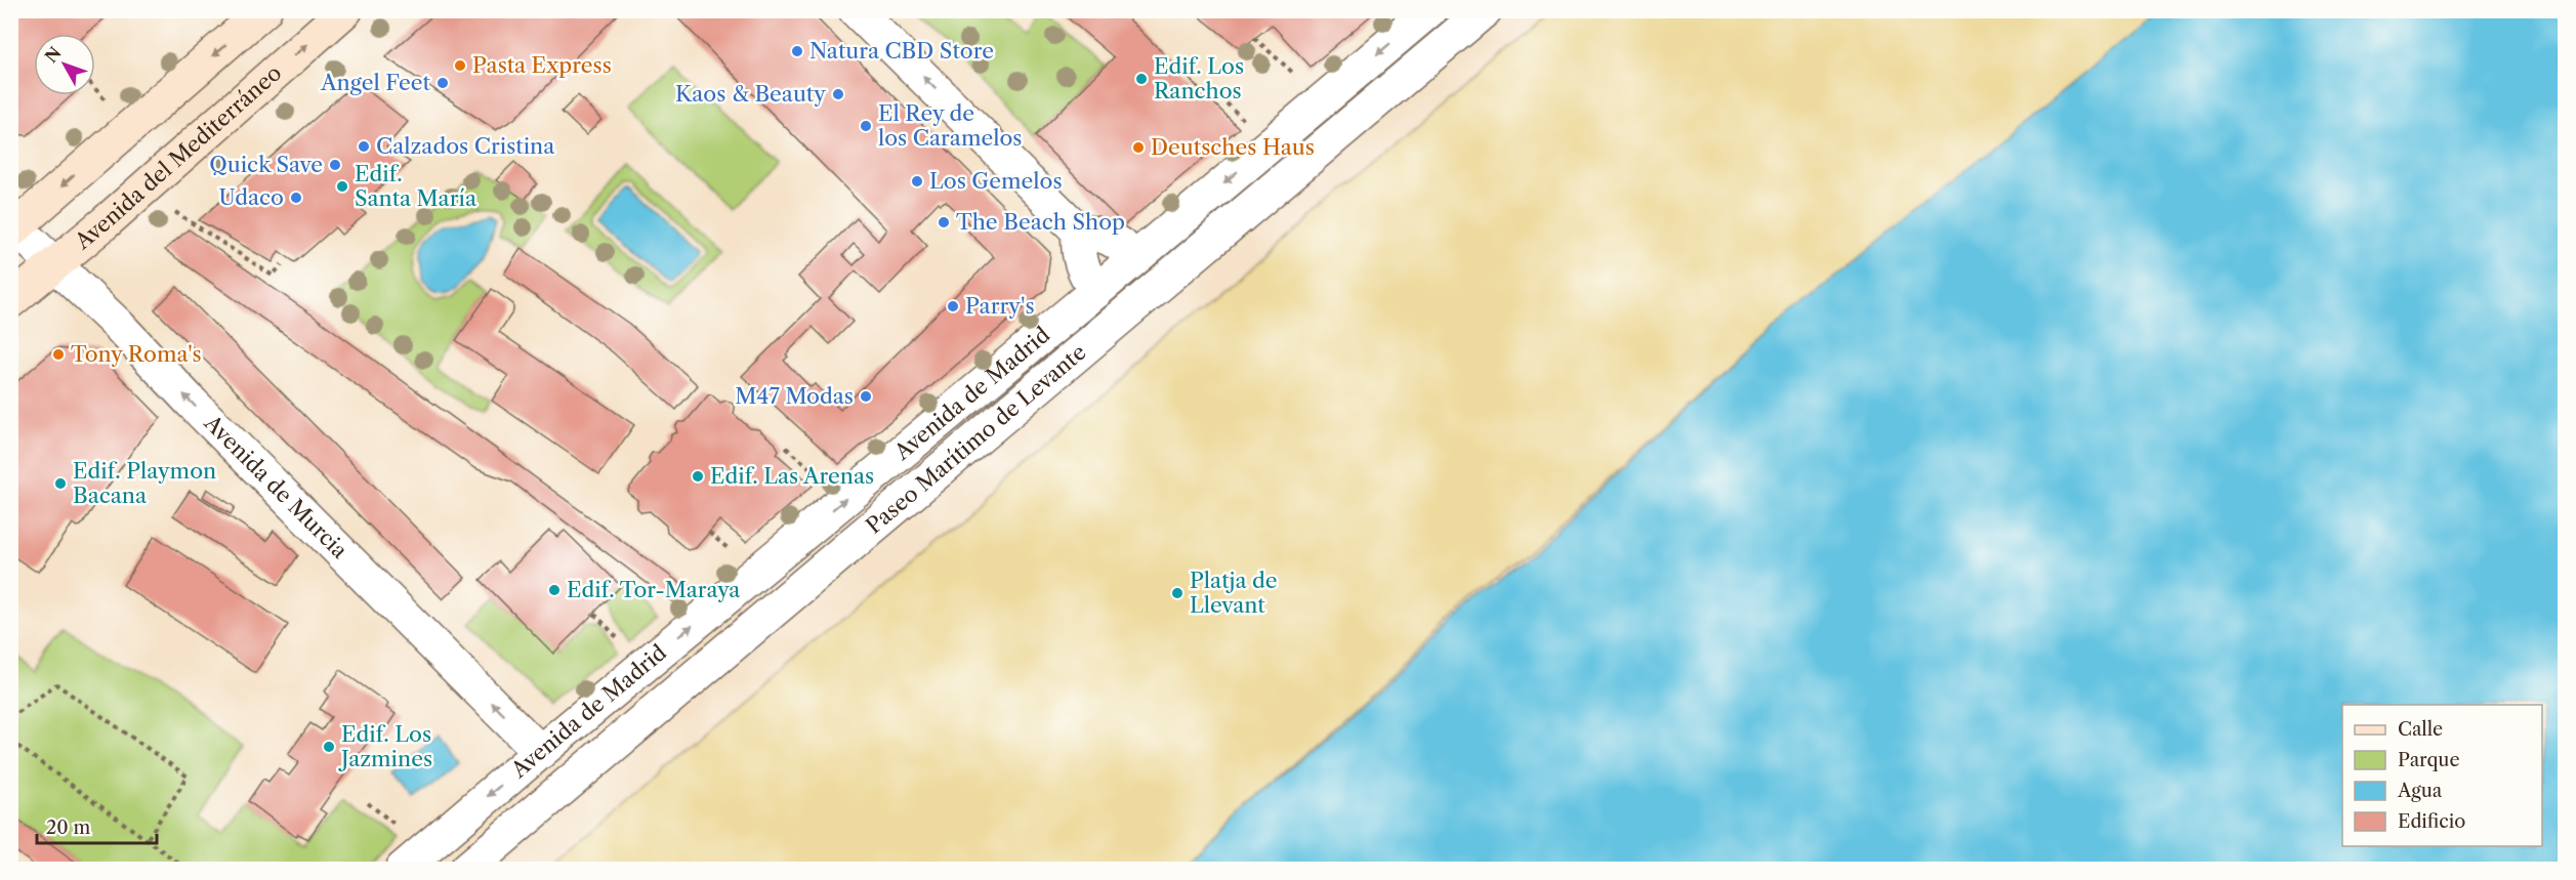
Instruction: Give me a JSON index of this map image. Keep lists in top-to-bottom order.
{
  "streets": {
    "street": [
      "Avenida del Mediterráneo",
      "Avenida de Madrid",
      "Paseo Marítimo de Levante",
      "Avenida de Murcia"
    ]
  },
  "crossings": [
    ["Avenida del Mediterráneo", "Avenida de Murcia"],
    ["Avenida de Madrid", "Avenida de Murcia"]
  ],
  "one_way": ["Avenida de Murcia"],
  "places": [
    "Natura CBD Store",
    "Pasta Express",
    "Edif. Los Ranchos",
    "Angel Feet",
    "Kaos & Beauty",
    "El Rey de los Caramelos",
    "Calzados Cristina",
    "Deutsches Haus",
    "Quick Save",
    "Los Gemelos",
    "Edif. Santa María",
    "Udaco",
    "The Beach Shop",
    "Parry's",
    "Tony Roma's",
    "M47 Modas",
    "Edif. Las Arenas",
    "Edif. Playmon Bacana",
    "Edif. Tor-Maraya",
    "Platja de Llevant",
    "Edif. Los Jazmines"
  ],
  "legend": [
    "Calle",
    "Parque",
    "Agua",
    "Edificio"
  ],
  "scale_bar": "20 m",
  "north": "top left"
}
